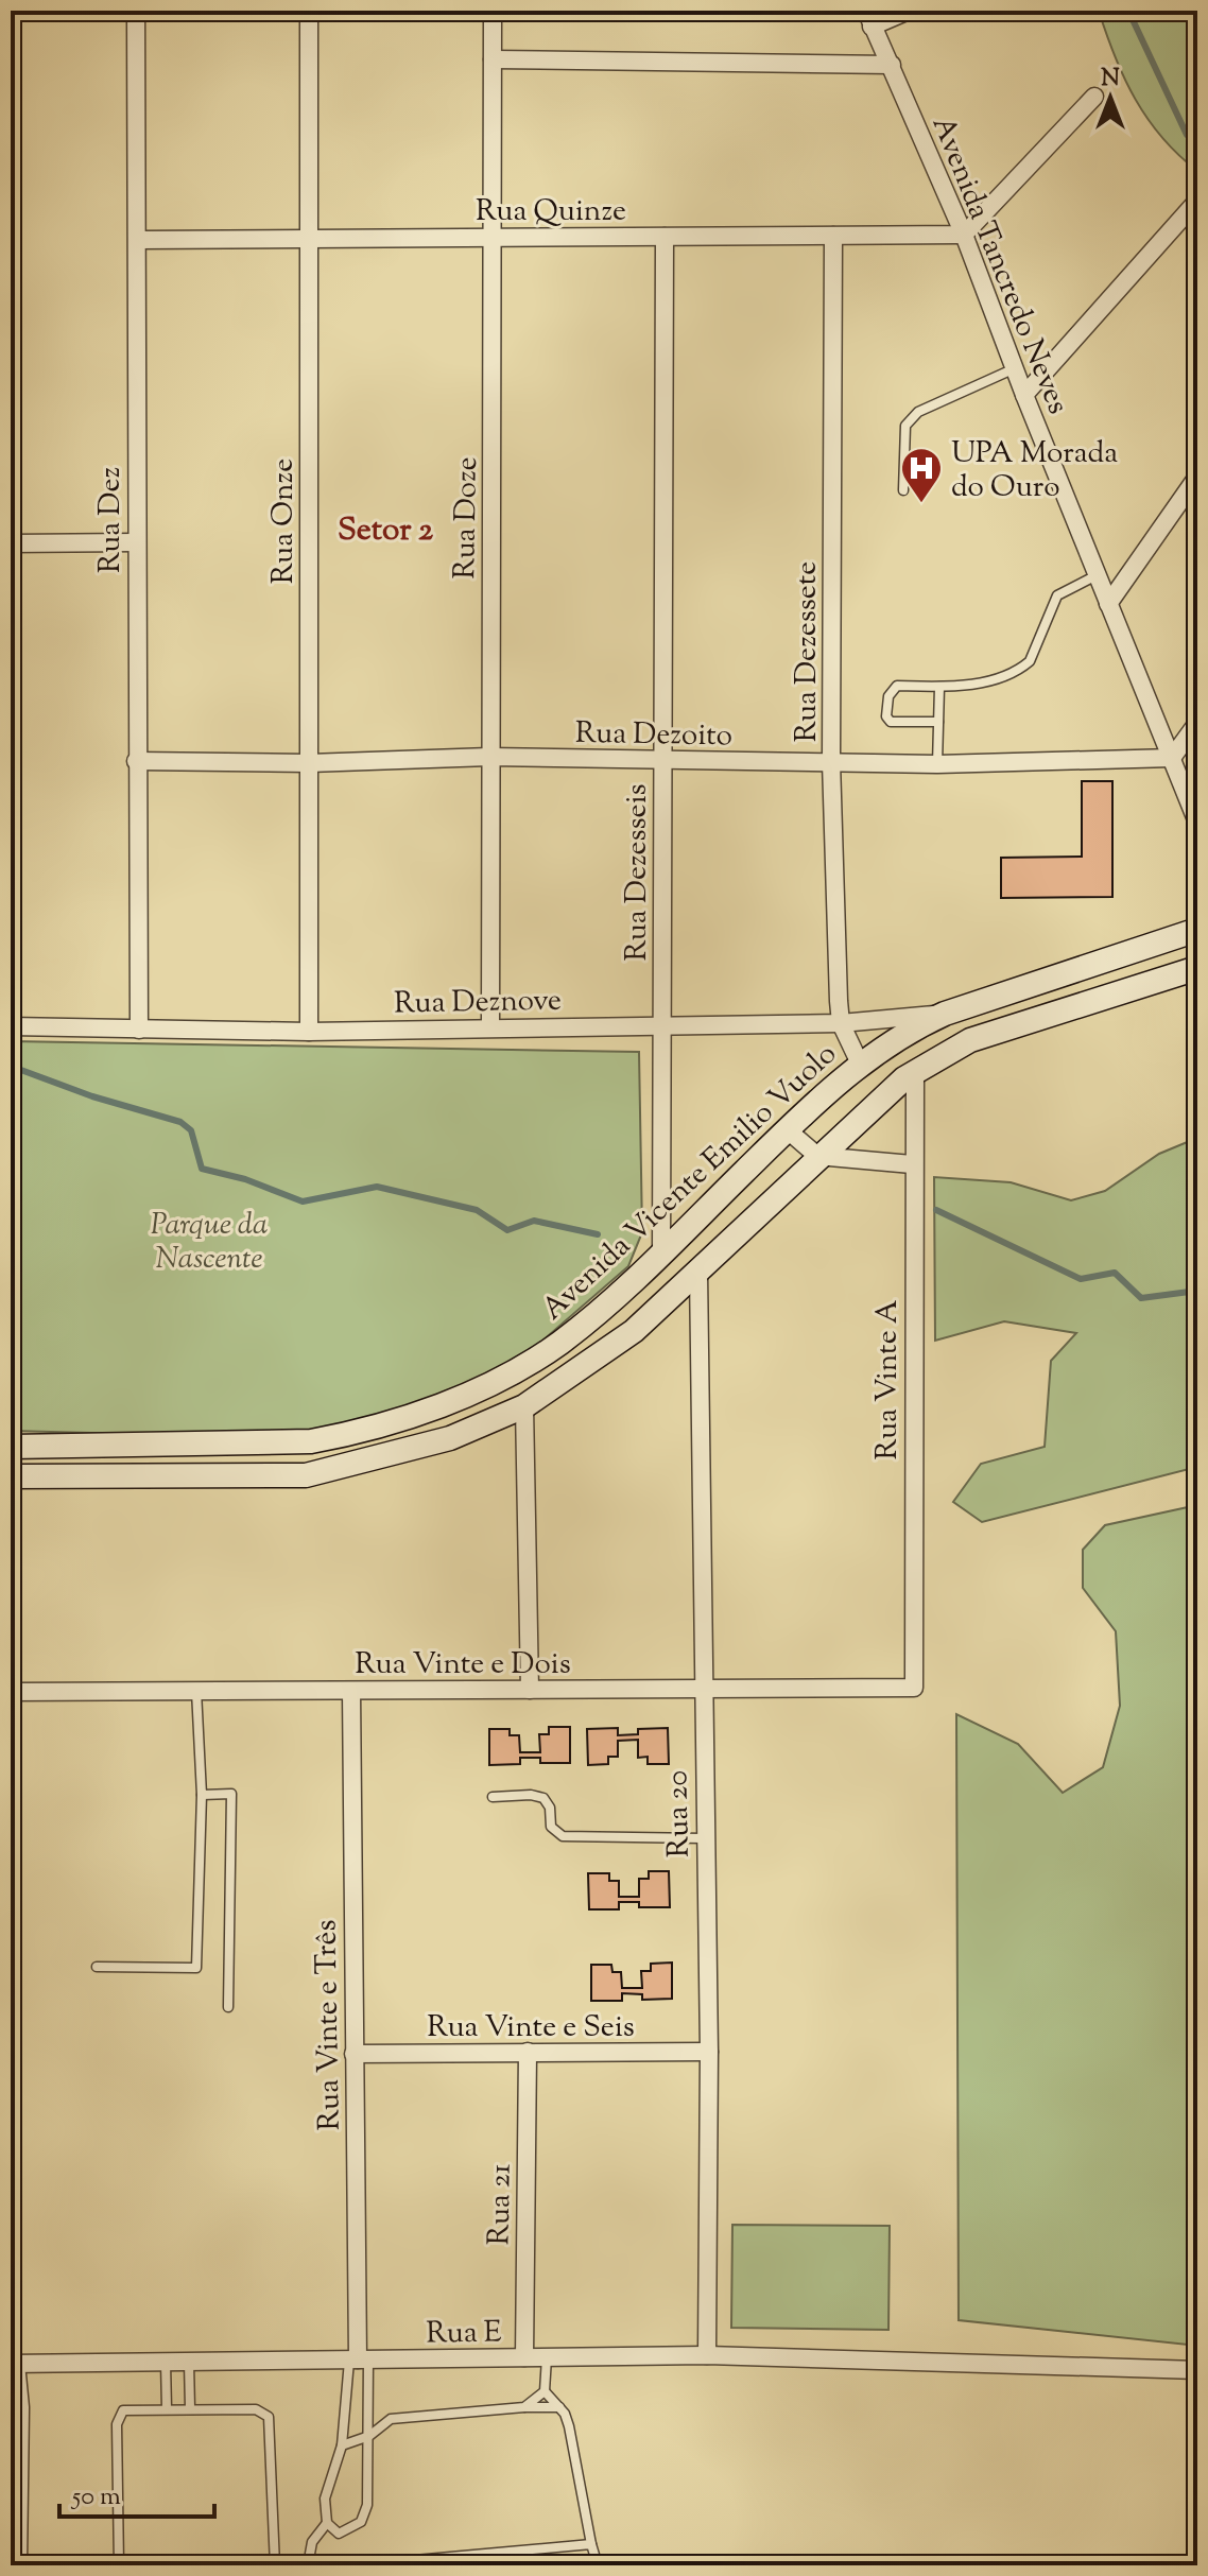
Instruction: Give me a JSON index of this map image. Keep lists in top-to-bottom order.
{
  "streets": {
    "main road": ["Avenida Vicente Emilio Vuolo"],
    "street": [
      "Rua Quinze",
      "Avenida Tancredo Neves",
      "Rua Doze",
      "Rua Dez",
      "Rua Onze",
      "Rua Dezessete",
      "Rua Dezoito",
      "Rua Dezesseis",
      "Rua Deznove",
      "Rua Vinte A",
      "Rua Vinte e Dois",
      "Rua 20",
      "Rua Vinte e Três",
      "Rua Vinte e Seis",
      "Rua 21",
      "Rua E"
    ]
  },
  "crossings": [
    ["Rua Quinze", "Avenida Tancredo Neves"],
    ["Rua Quinze", "Rua Doze"],
    ["Rua Quinze", "Rua Dez"],
    ["Rua Quinze", "Rua Onze"],
    ["Rua Quinze", "Rua Dezessete"],
    ["Rua Quinze", "Rua Dezesseis"],
    ["Avenida Tancredo Neves", "Rua Dezoito"],
    ["Rua Doze", "Rua Dezoito"],
    ["Rua Doze", "Rua Deznove"],
    ["Rua Dez", "Rua Dezoito"],
    ["Rua Dez", "Rua Deznove"],
    ["Rua Onze", "Rua Dezoito"],
    ["Rua Onze", "Rua Deznove"],
    ["Rua Dezessete", "Rua Dezoito"],
    ["Rua Dezessete", "Rua Deznove"],
    ["Rua Dezessete", "Avenida Vicente Emilio Vuolo"],
    ["Rua Dezoito", "Rua Dezesseis"],
    ["Rua Dezesseis", "Rua Deznove"],
    ["Rua Dezesseis", "Avenida Vicente Emilio Vuolo"],
    ["Rua Deznove", "Avenida Vicente Emilio Vuolo"],
    ["Rua Vinte A", "Rua Vinte e Dois"],
    ["Rua Vinte e Dois", "Rua 20"],
    ["Rua Vinte e Dois", "Rua Vinte e Três"],
    ["Rua 20", "Rua Vinte e Seis"],
    ["Rua 20", "Rua E"],
    ["Rua Vinte e Três", "Rua Vinte e Seis"],
    ["Rua Vinte e Três", "Rua E"],
    ["Rua Vinte e Seis", "Rua 21"],
    ["Rua 21", "Rua E"]
  ],
  "districts": ["Setor 2"],
  "parks": ["Parque da Nascente"],
  "places": {
    "hospital": ["UPA Morada do Ouro"]
  },
  "scale_bar": "50 m",
  "north": "top"
}
